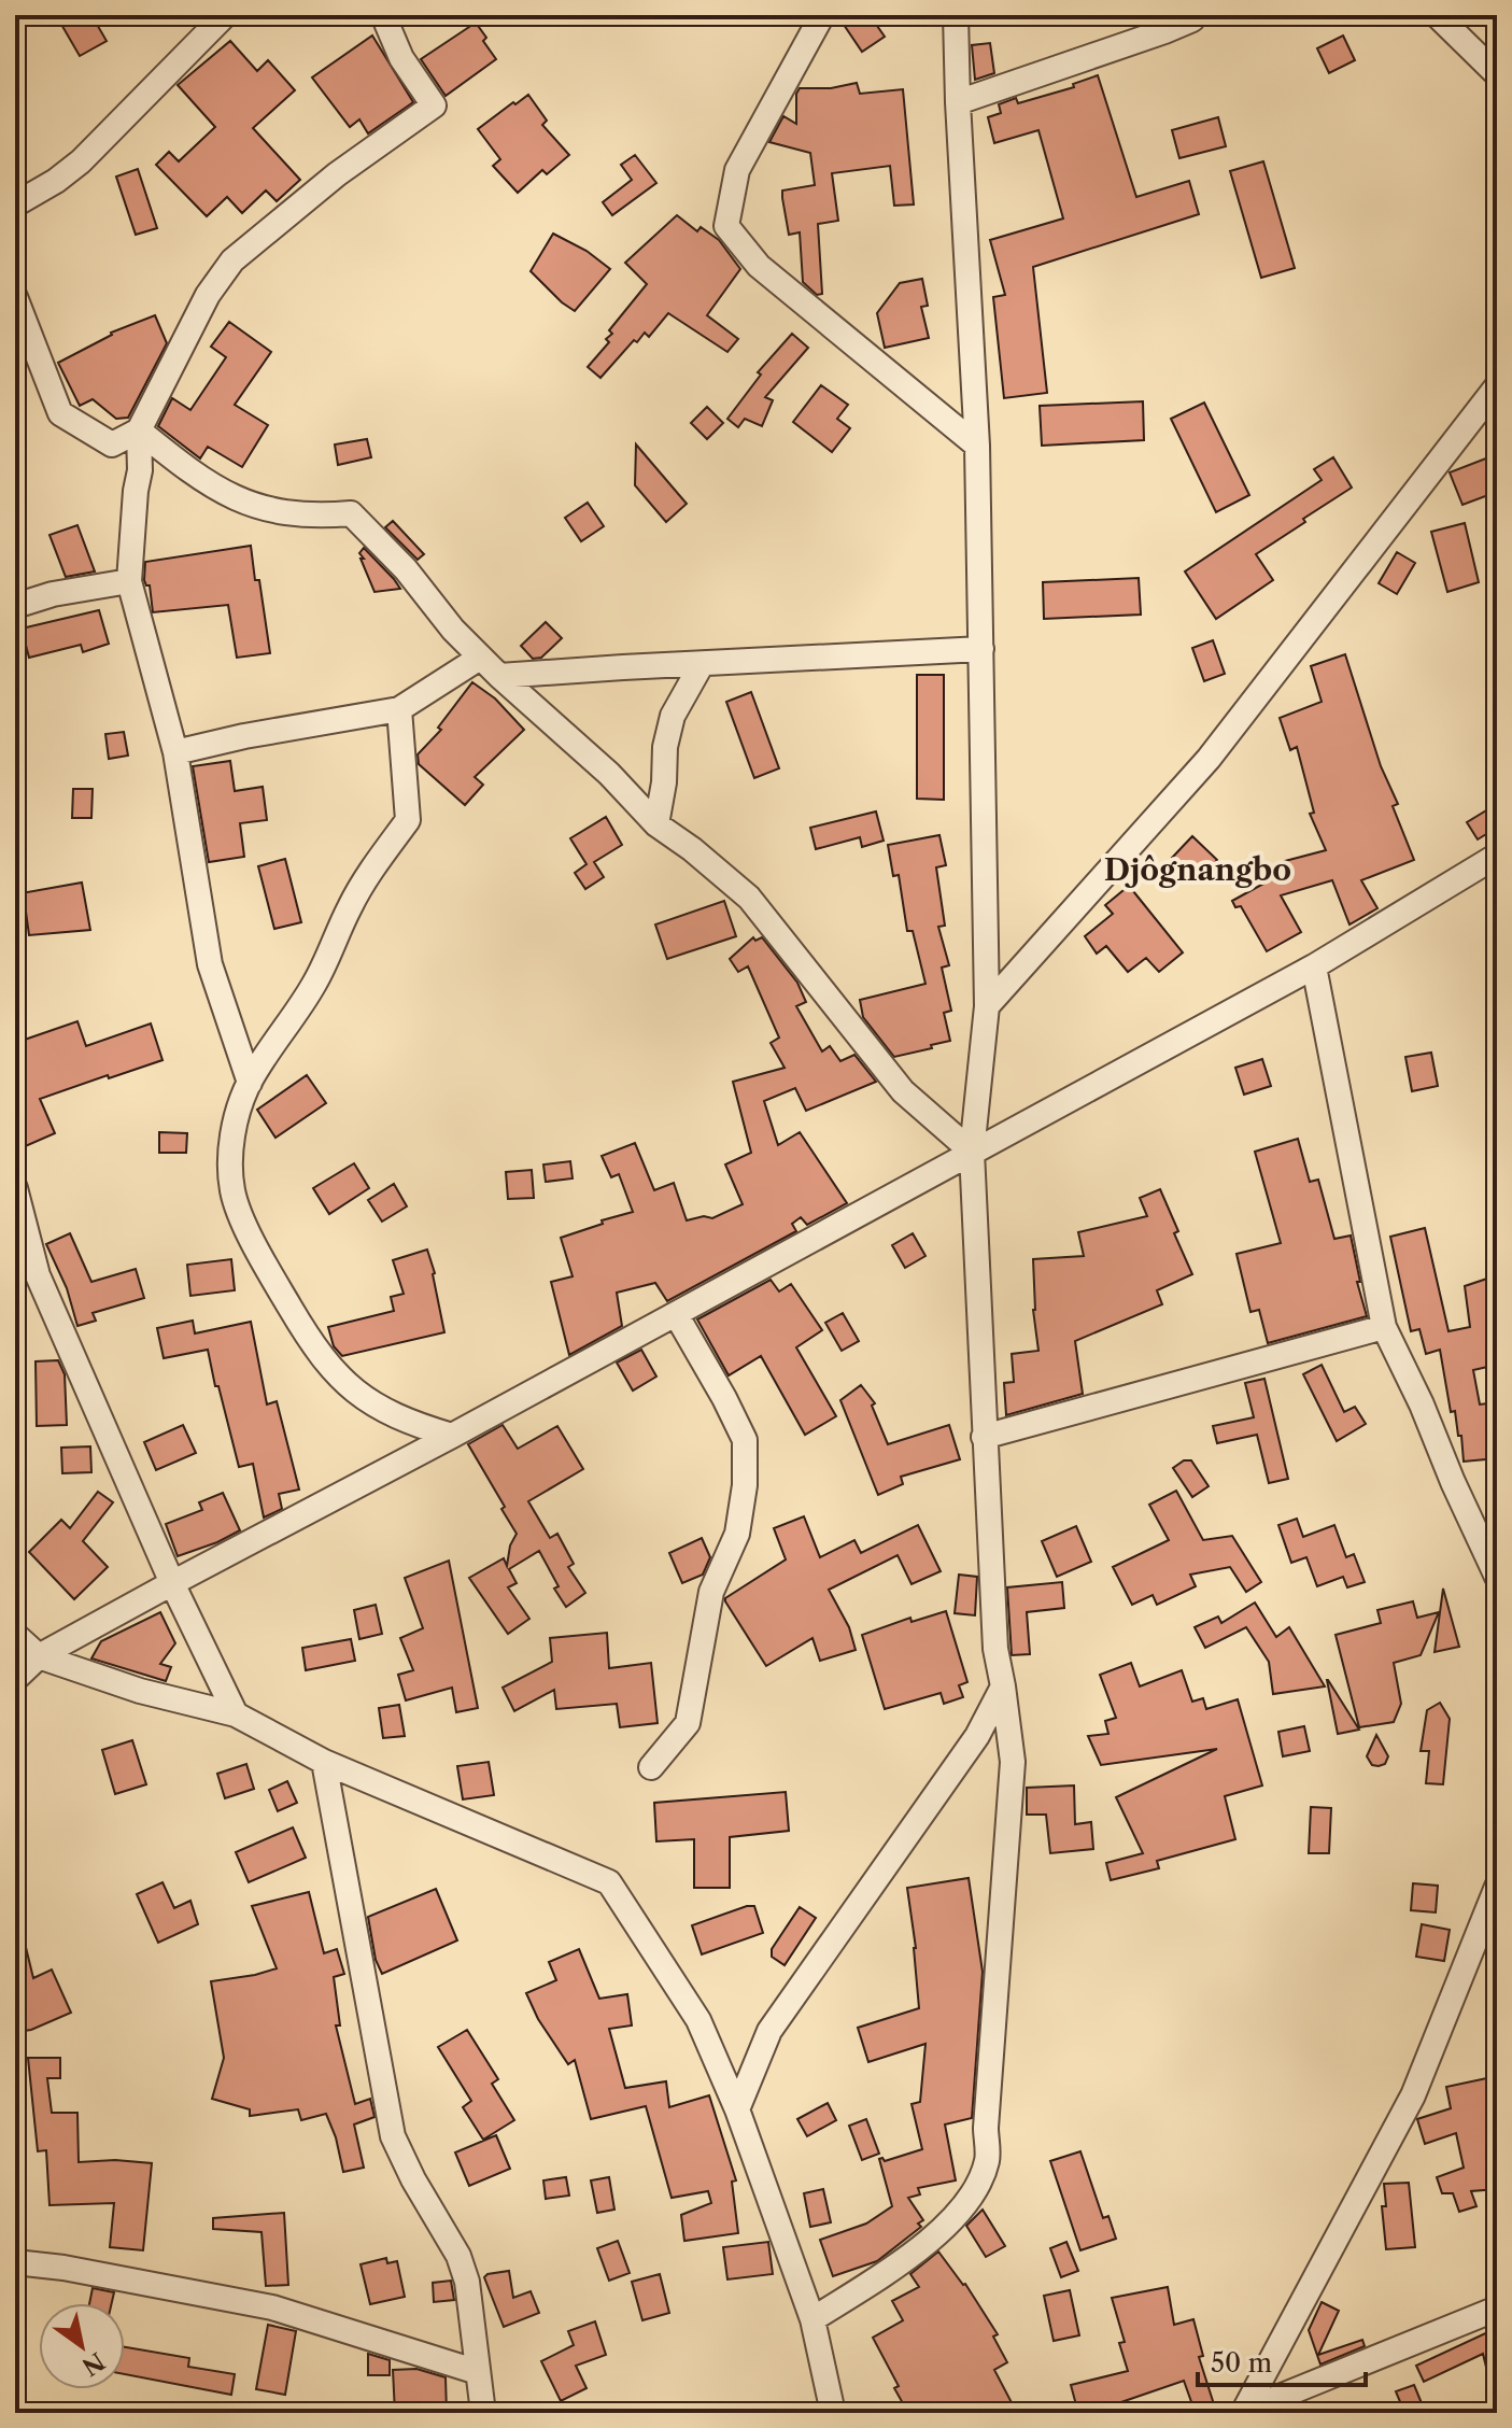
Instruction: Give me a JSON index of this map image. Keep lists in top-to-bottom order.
{
  "districts": ["Djôgnangbo"],
  "scale_bar": "50 m",
  "north": "bottom right"
}
